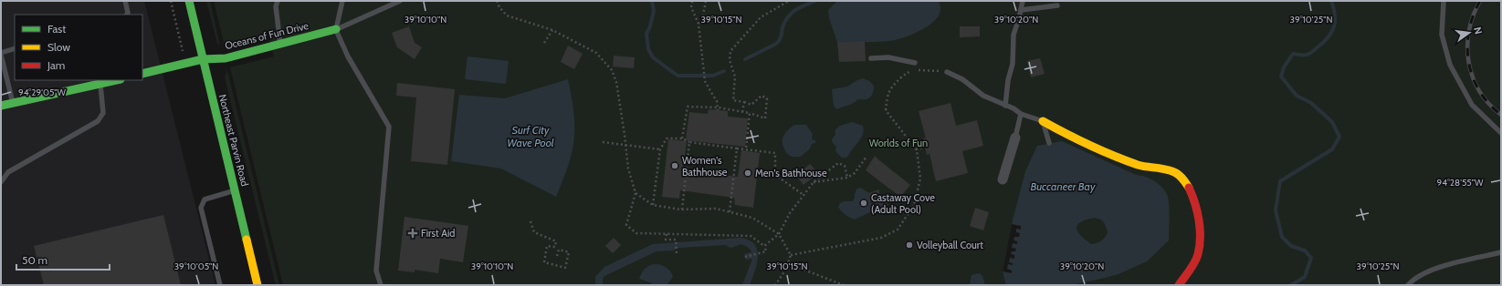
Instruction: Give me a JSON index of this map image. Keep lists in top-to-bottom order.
{
  "streets": {
    "street": ["Oceans of Fun Drive", "Northeast Parvin Road"]
  },
  "crossings": [
    ["Oceans of Fun Drive", "Northeast Parvin Road"]
  ],
  "water": ["Surf City Wave Pool", "Buccaneer Bay"],
  "parks": ["Worlds of Fun"],
  "places": {
    "other": [
      "Women's Bathhouse",
      "Men's Bathhouse",
      "Castaway Cove (Adult Pool)",
      "Volleyball Court"
    ],
    "health": ["First Aid"]
  },
  "legend": ["Fast", "Slow", "Jam"],
  "scale_bar": "50 m",
  "north": "right",
  "coordinates": [
    "39°10'25\"N",
    "39°10'10\"N",
    "39°10'15\"N",
    "39°10'20\"N",
    "94°29'05\"W",
    "94°28'55\"W",
    "39°10'05\"N"
  ]
}
